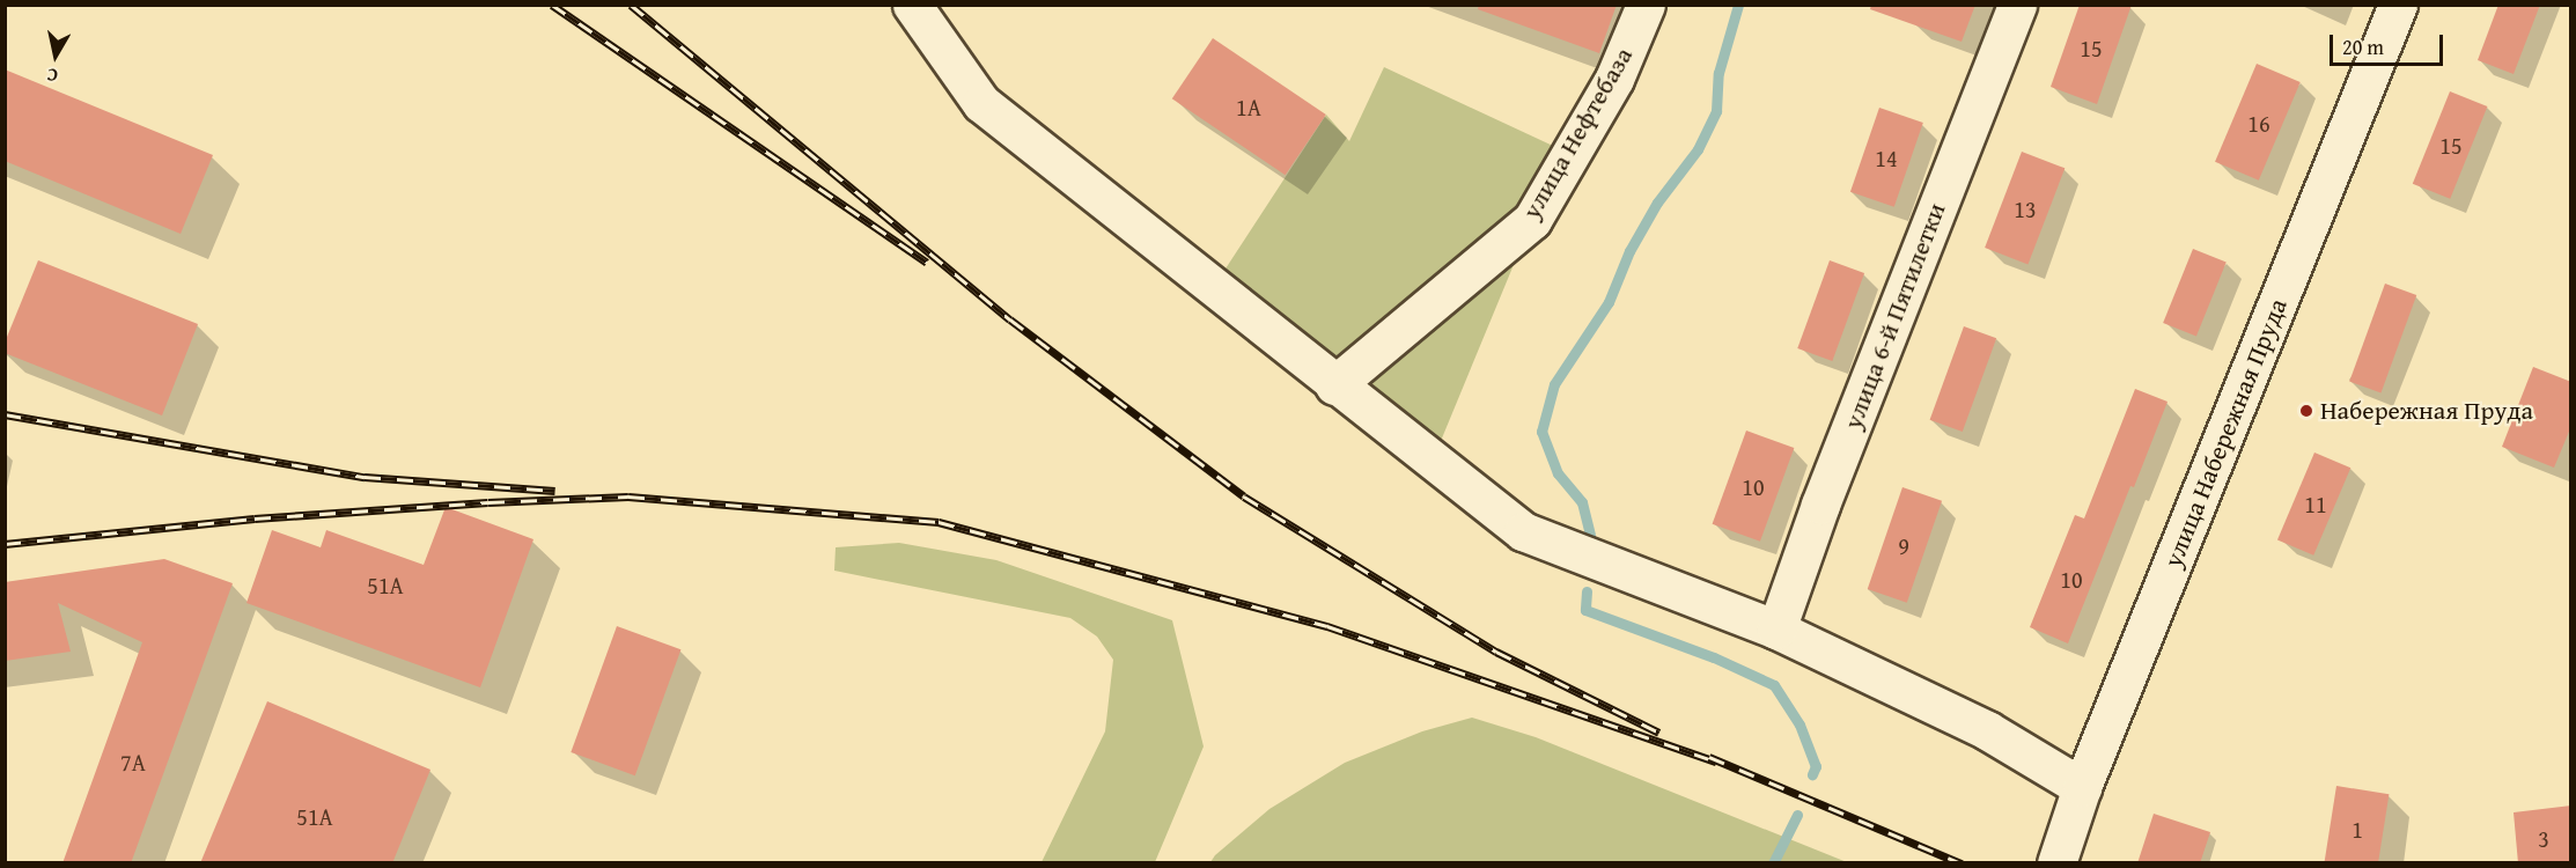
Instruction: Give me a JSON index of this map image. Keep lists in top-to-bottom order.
{
  "streets": {
    "street": ["улица Нефтебаза", "улица 6-й Пятилетки", "улица Набережная Пруда"]
  },
  "places": ["Набережная Пруда"],
  "house_numbers": [
    "15",
    "1А",
    "16",
    "15",
    "14",
    "13",
    "10",
    "11",
    "9",
    "10",
    "51А",
    "7А",
    "51А",
    "1",
    "3"
  ],
  "scale_bar": "20 m",
  "north": "bottom"
}
